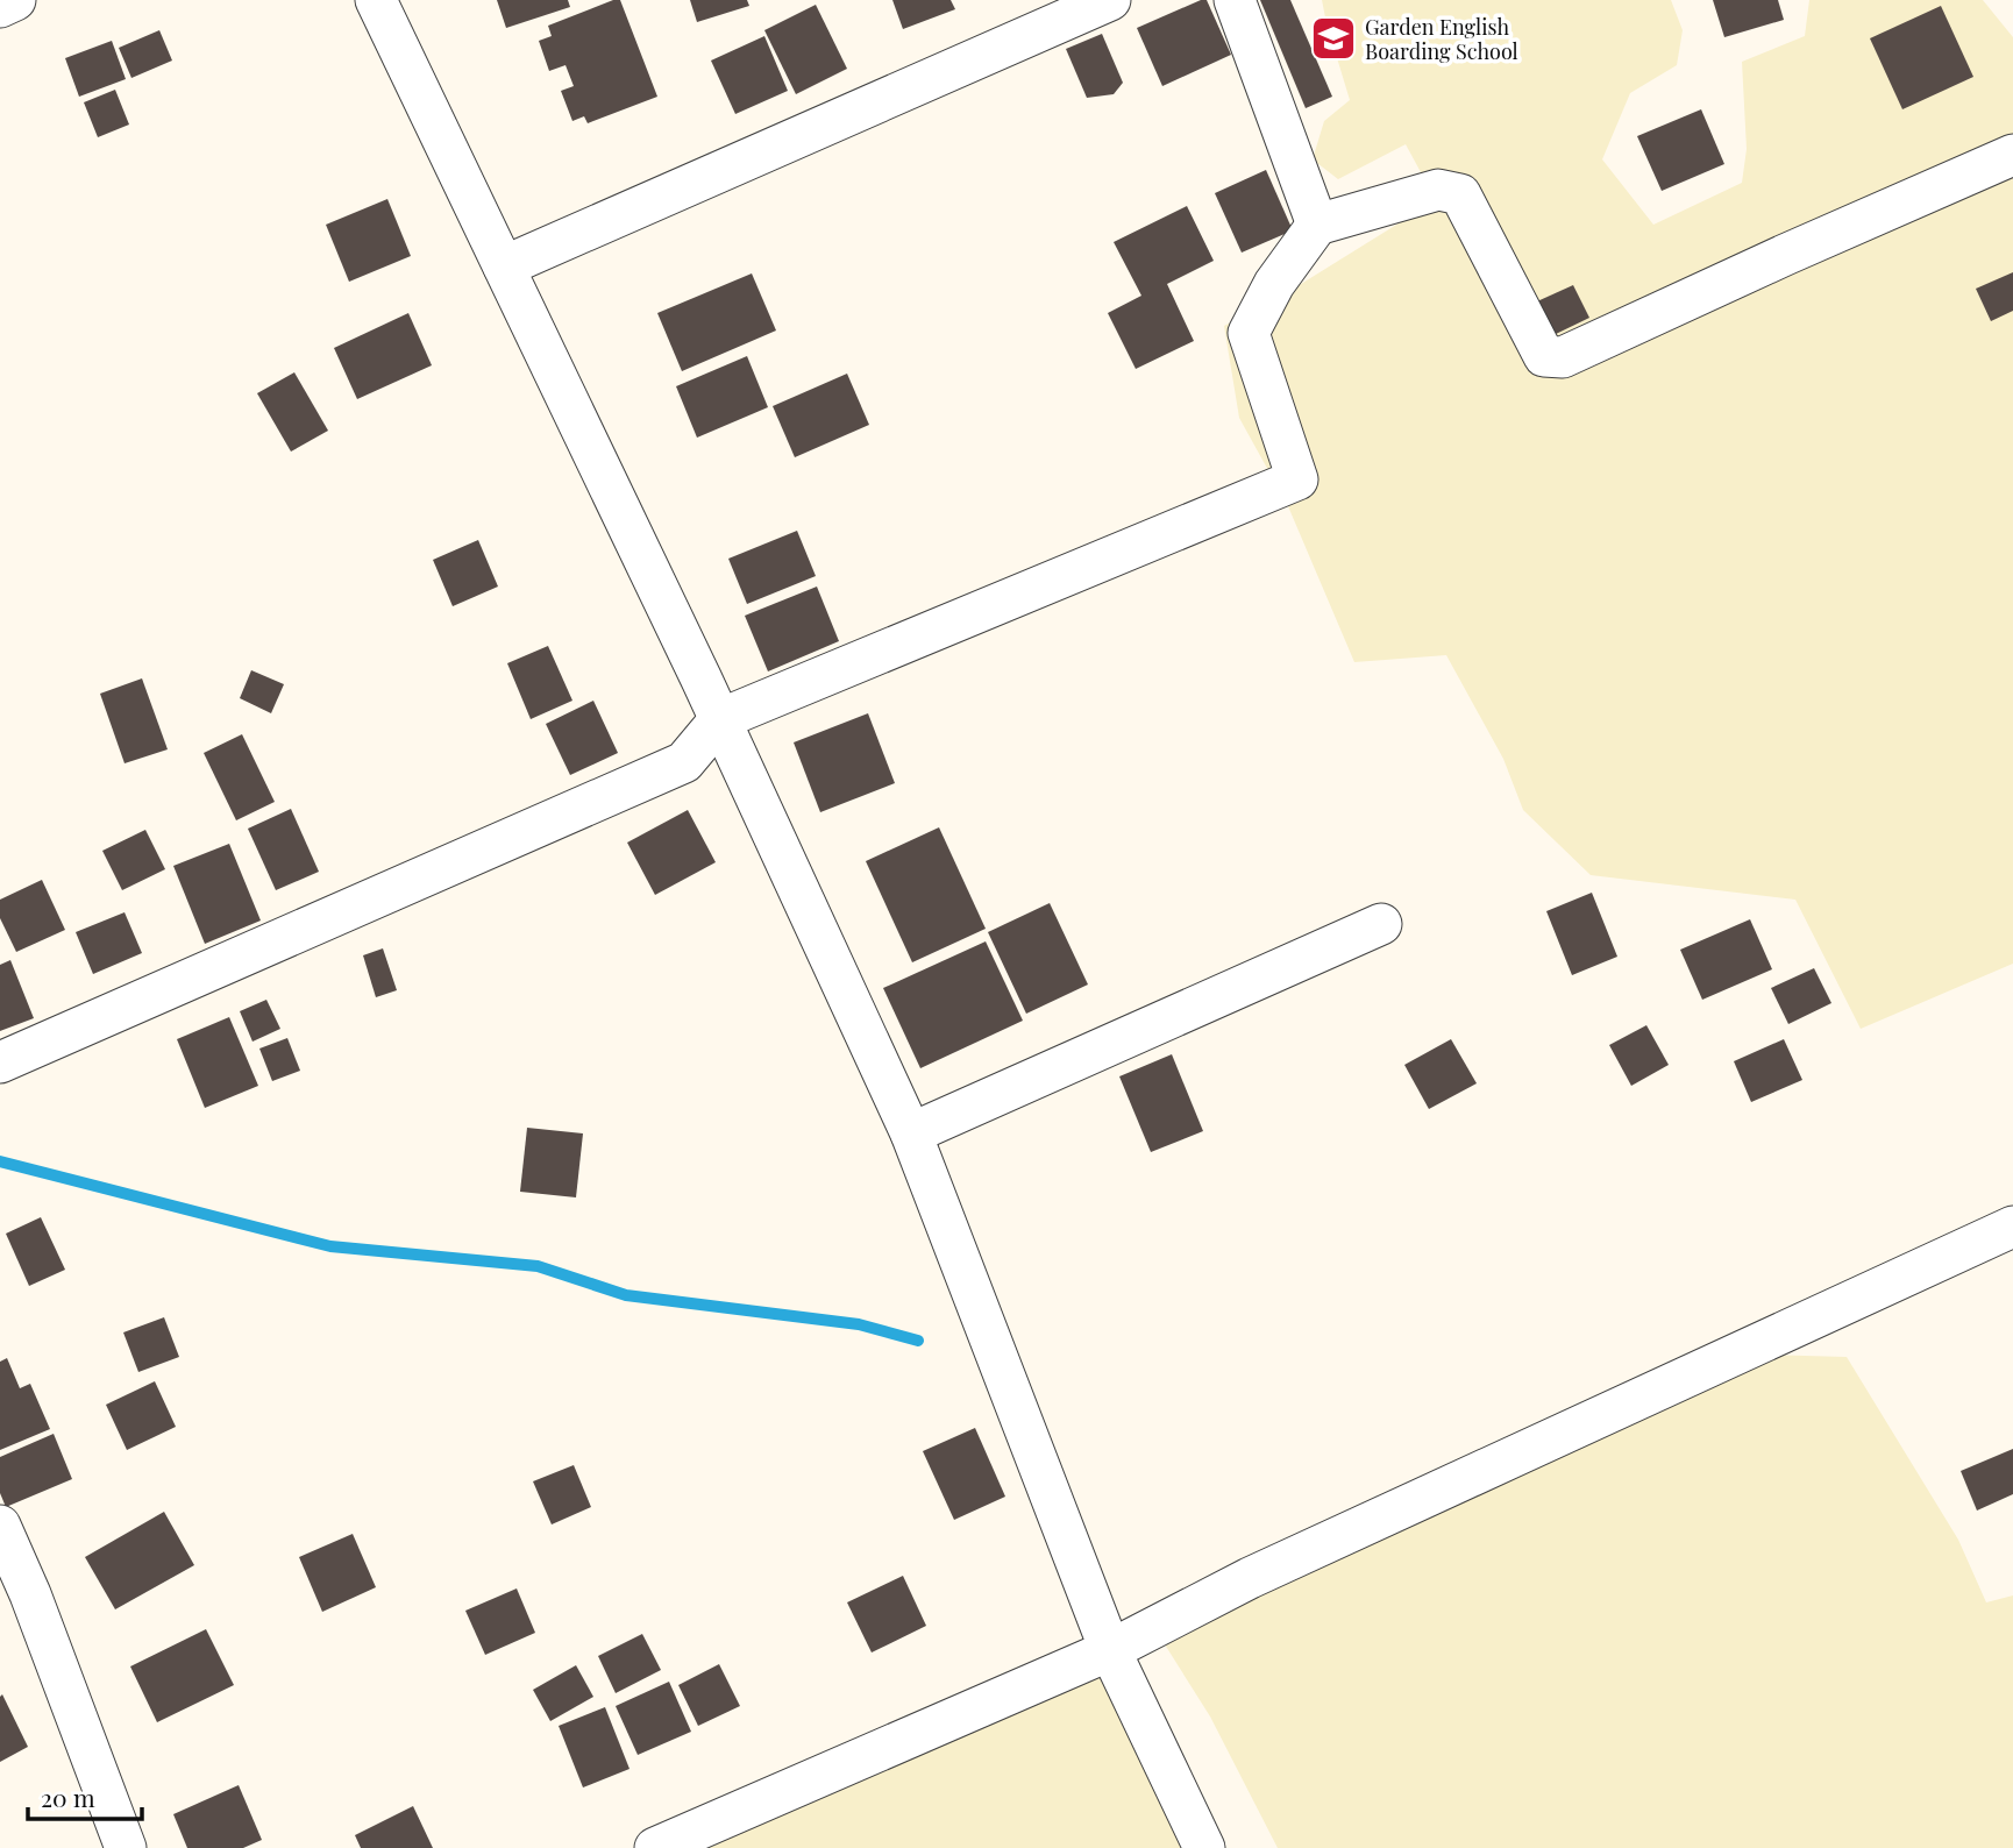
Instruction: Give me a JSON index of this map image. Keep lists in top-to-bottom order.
{
  "places": {
    "school or university": ["Garden English Boarding School"]
  },
  "scale_bar": "20 m"
}
